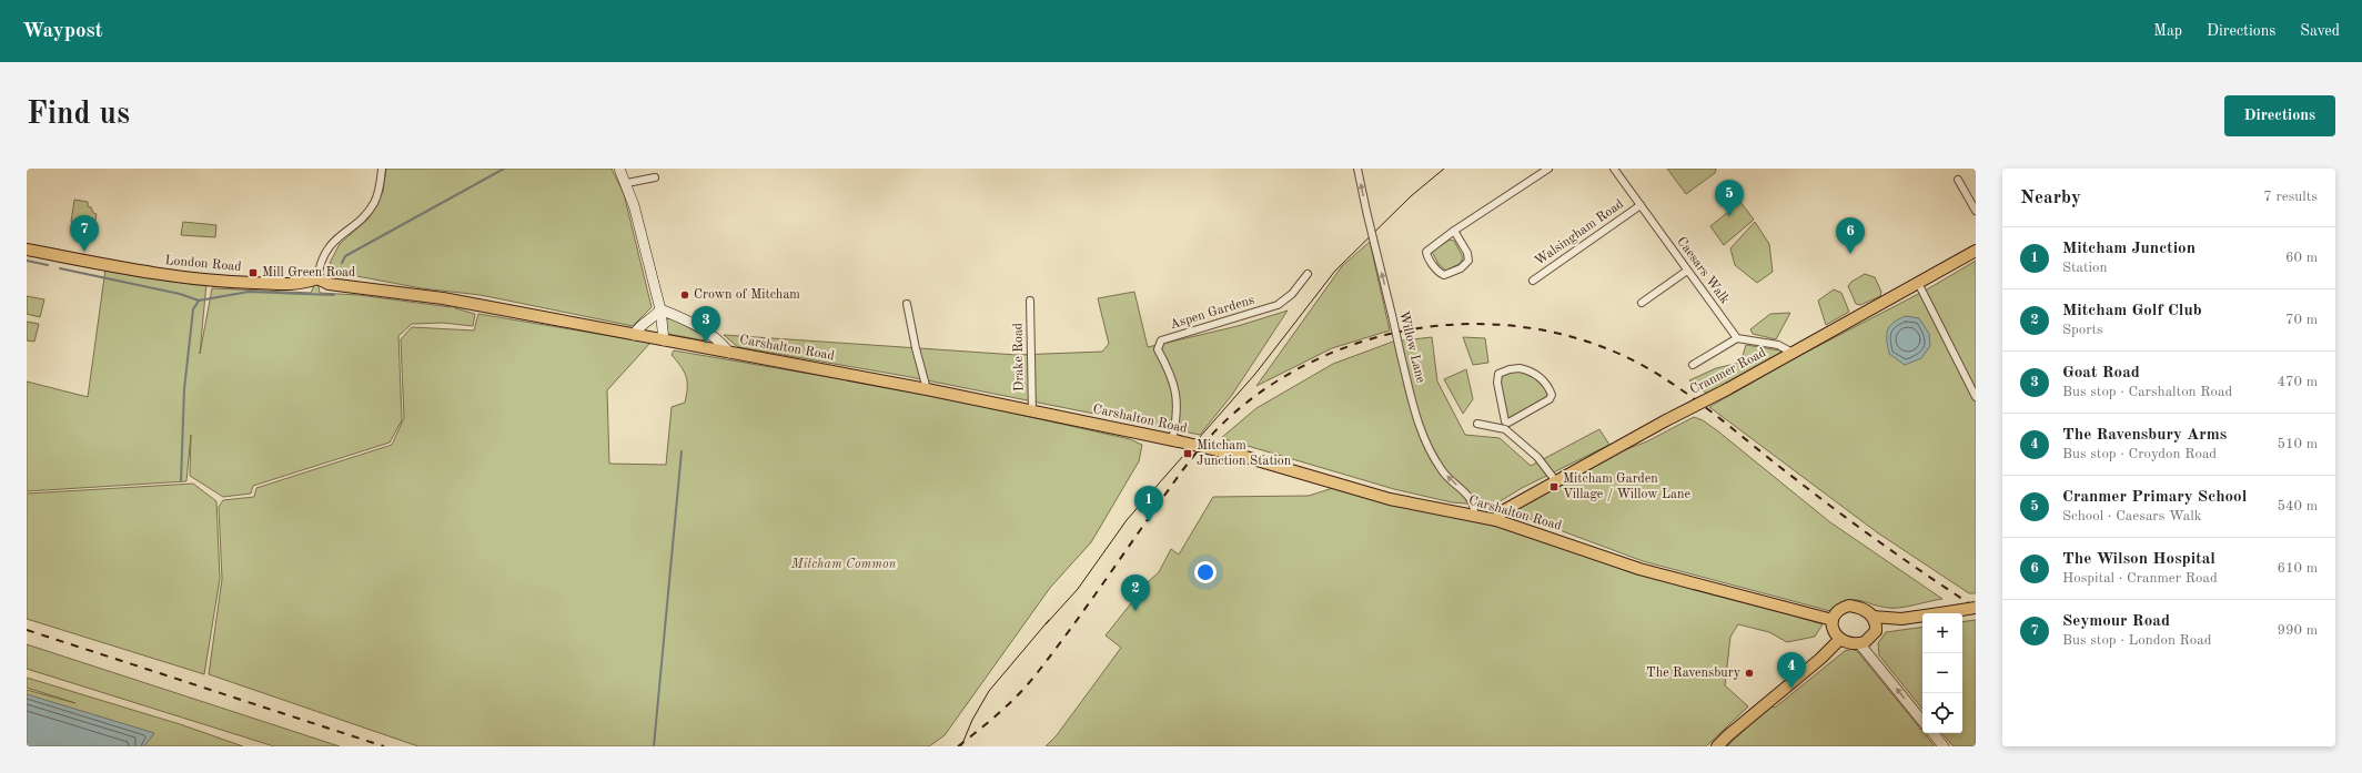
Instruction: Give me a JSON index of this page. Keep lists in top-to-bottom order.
{
  "streets": {
    "main road": ["London Road", "Carshalton Road", "Cranmer Road"],
    "street": [
      "Walsingham Road",
      "Caesars Walk",
      "Aspen Gardens",
      "Willow Lane",
      "Drake Road"
    ]
  },
  "crossings": [
    ["Walsingham Road", "Caesars Walk"],
    ["London Road", "Carshalton Road"],
    ["Aspen Gardens", "Carshalton Road"],
    ["Willow Lane", "Carshalton Road"],
    ["Carshalton Road", "Drake Road"],
    ["Carshalton Road", "Cranmer Road"]
  ],
  "one_way": ["Willow Lane"],
  "parks": ["Mitcham Common"],
  "places": {
    "transit": ["Mill Green Road", "Mitcham Junction Station", "Mitcham Garden Village / Willow Lane"],
    "other": ["Crown of Mitcham", "The Ravensbury"]
  },
  "page": {
    "header": "Waypost",
    "nav": ["Map", "Directions", "Saved"],
    "buttons": "Directions",
    "title": "Find us",
    "heading": ["Nearby", "7 results"],
    "pins": [
      "5",
      "7",
      "6",
      "3",
      "1",
      "2",
      "4"
    ],
    "list": [
      {
        "mark": "1",
        "name": "Mitcham Junction",
        "note": "Station",
        "value": "60 m"
      },
      {
        "mark": "2",
        "name": "Mitcham Golf Club",
        "note": "Sports",
        "value": "70 m"
      },
      {
        "mark": "3",
        "name": "Goat Road",
        "note": "Bus stop · Carshalton Road",
        "value": "470 m"
      },
      {
        "mark": "4",
        "name": "The Ravensbury Arms",
        "note": "Bus stop · Croydon Road",
        "value": "510 m"
      },
      {
        "mark": "5",
        "name": "Cranmer Primary School",
        "note": "School · Caesars Walk",
        "value": "540 m"
      },
      {
        "mark": "6",
        "name": "The Wilson Hospital",
        "note": "Hospital · Cranmer Road",
        "value": "610 m"
      },
      {
        "mark": "7",
        "name": "Seymour Road",
        "note": "Bus stop · London Road",
        "value": "990 m"
      }
    ],
    "map_buttons": ["+", "−"]
  }
}
